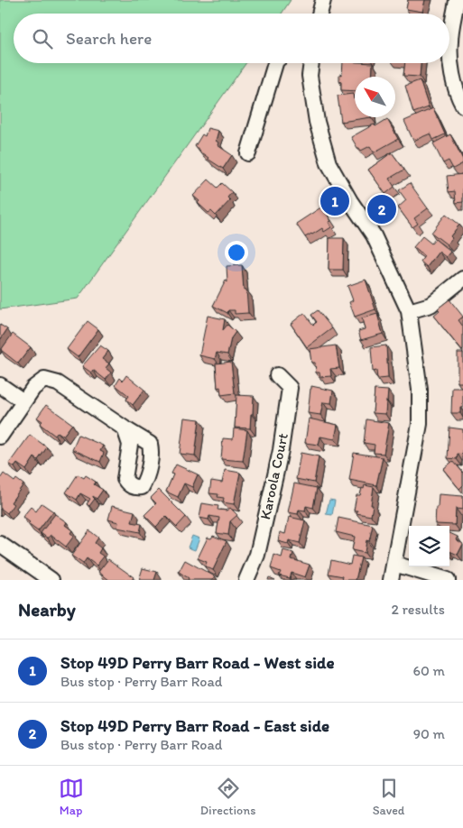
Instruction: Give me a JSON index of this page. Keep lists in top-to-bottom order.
{
  "streets": {
    "street": ["Karoola Court"]
  },
  "north": "top left",
  "page": {
    "search": "Search here",
    "pins": ["1", "2"],
    "heading": ["Nearby", "2 results"],
    "list": [
      {
        "mark": "1",
        "name": "Stop 49D Perry Barr Road - West side",
        "note": "Bus stop · Perry Barr Road",
        "value": "60 m"
      },
      {
        "mark": "2",
        "name": "Stop 49D Perry Barr Road - East side",
        "note": "Bus stop · Perry Barr Road",
        "value": "90 m"
      }
    ],
    "nav": ["Map", "Directions", "Saved"]
  }
}
